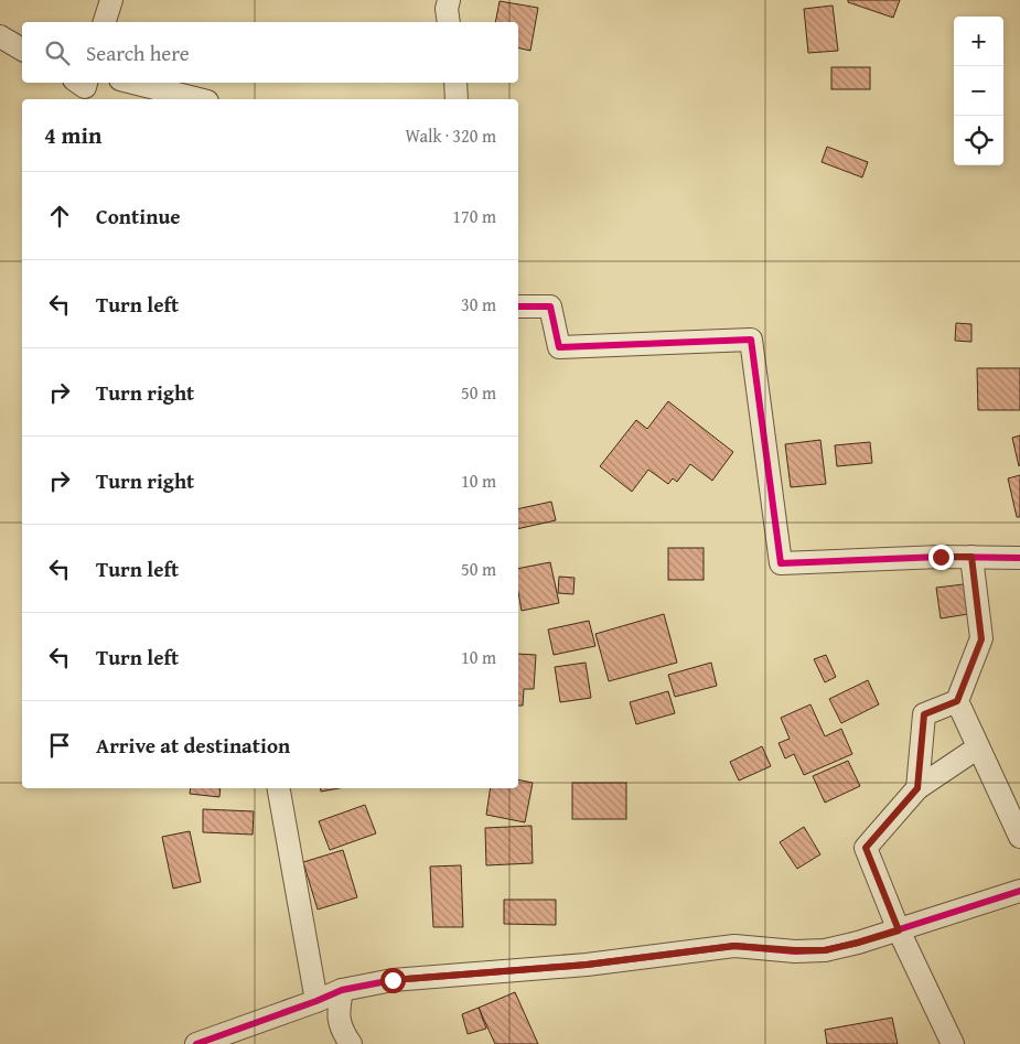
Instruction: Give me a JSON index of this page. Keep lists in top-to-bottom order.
{
  "page": {
    "map_buttons": ["+", "−"],
    "search": "Search here",
    "heading": ["4 min", "Walk · 320 m"],
    "list": [
      ["Continue", "170 m"],
      ["Turn left", "30 m"],
      ["Turn right", "50 m"],
      ["Turn right", "10 m"],
      ["Turn left", "50 m"],
      ["Turn left", "10 m"],
      "Arrive at destination"
    ]
  }
}
